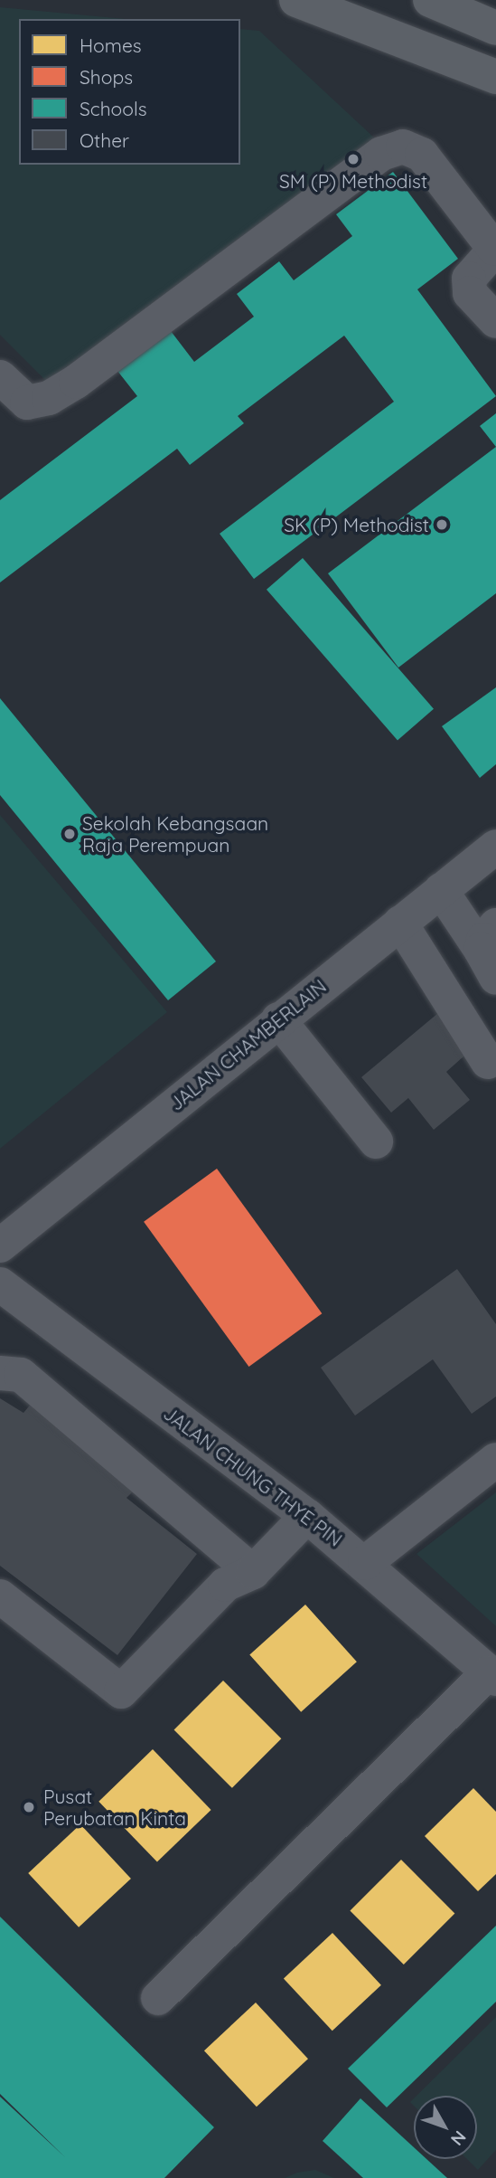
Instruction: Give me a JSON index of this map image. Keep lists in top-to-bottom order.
{
  "streets": {
    "street": ["JALAN CHAMBERLAIN", "JALAN CHUNG THYE PIN"]
  },
  "places": [
    "SM (P) Methodist",
    "SK (P) Methodist",
    "Sekolah Kebangsaan Raja Perempuan",
    "Pusat Perubatan Kinta"
  ],
  "legend": [
    "Homes",
    "Shops",
    "Schools",
    "Other"
  ],
  "north": "bottom right"
}
